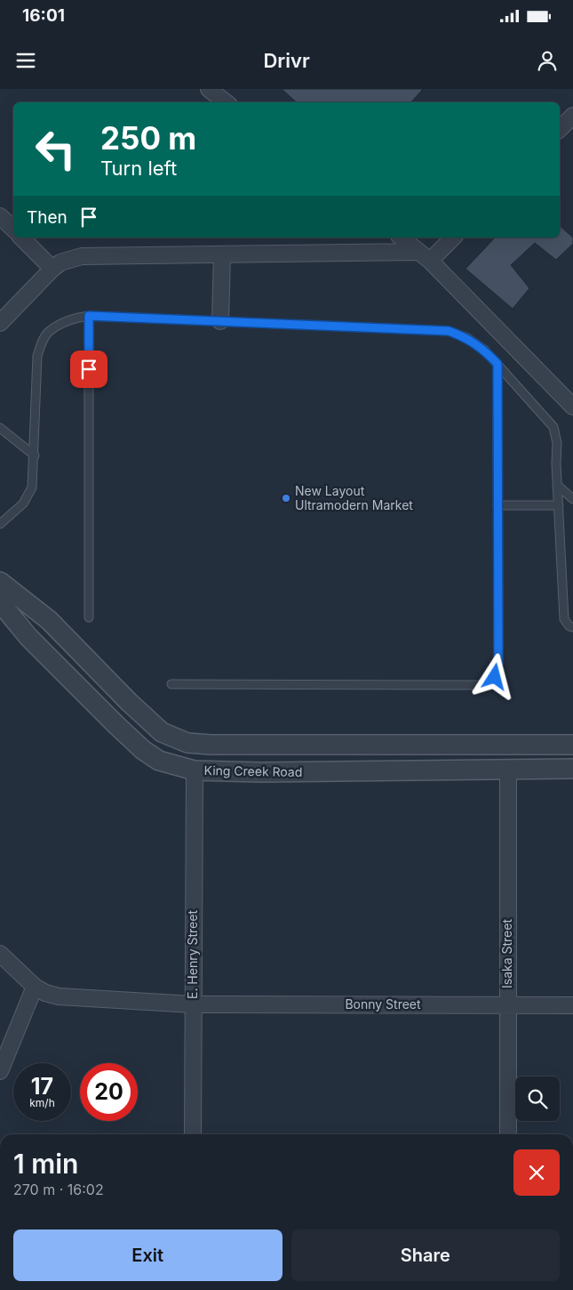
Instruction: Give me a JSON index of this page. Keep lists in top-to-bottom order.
{
  "streets": {
    "street": [
      "King Creek Road",
      "Isaka Street",
      "E. Henry Street",
      "Bonny Street"
    ]
  },
  "crossings": [
    ["King Creek Road", "Isaka Street"],
    ["King Creek Road", "E. Henry Street"],
    ["Isaka Street", "Bonny Street"],
    ["E. Henry Street", "Bonny Street"]
  ],
  "places": ["New Layout Ultramodern Market"],
  "page": {
    "status": "16:01",
    "header": "Drivr",
    "turn": ["250 m", "Turn left"],
    "then": "Then",
    "speed": "17 km/h",
    "limit": "20",
    "heading": ["1 min", "270 m · 16:02"],
    "buttons": ["Exit", "Share"]
  }
}
